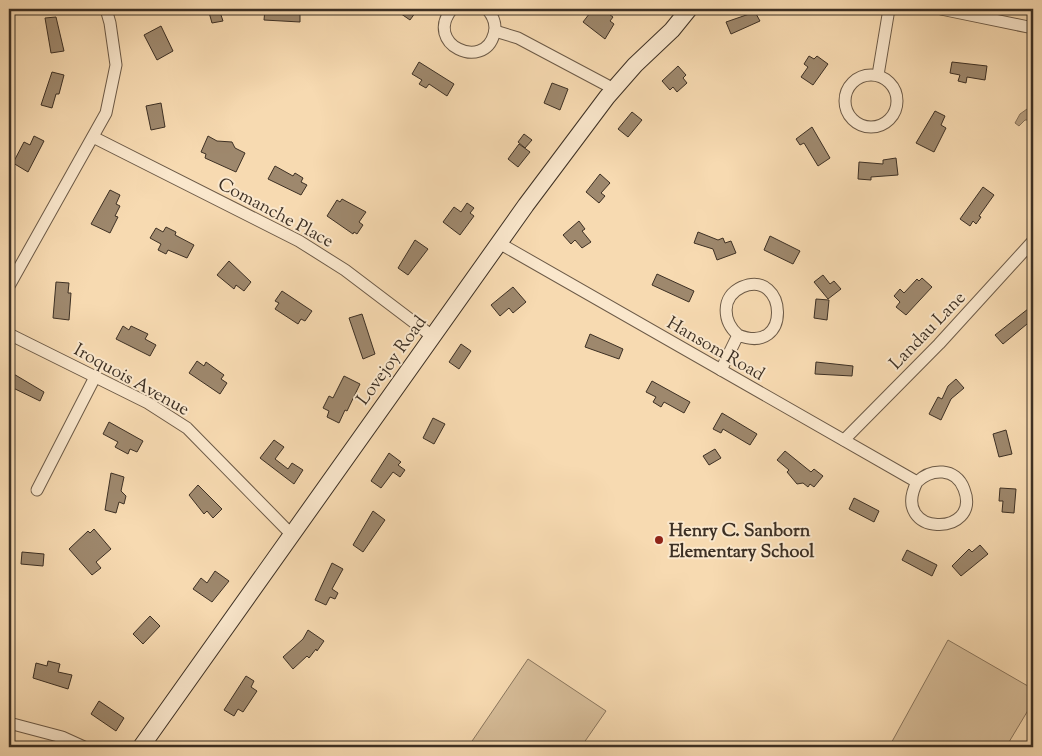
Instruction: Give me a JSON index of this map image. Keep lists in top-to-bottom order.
{
  "streets": {
    "main road": ["Lovejoy Road"],
    "street": [
      "Comanche Place",
      "Landau Lane",
      "Hansom Road",
      "Iroquois Avenue"
    ]
  },
  "crossings": [
    ["Comanche Place", "Lovejoy Road"],
    ["Landau Lane", "Hansom Road"],
    ["Hansom Road", "Lovejoy Road"],
    ["Lovejoy Road", "Iroquois Avenue"]
  ],
  "places": ["Henry C. Sanborn Elementary School"]
}
